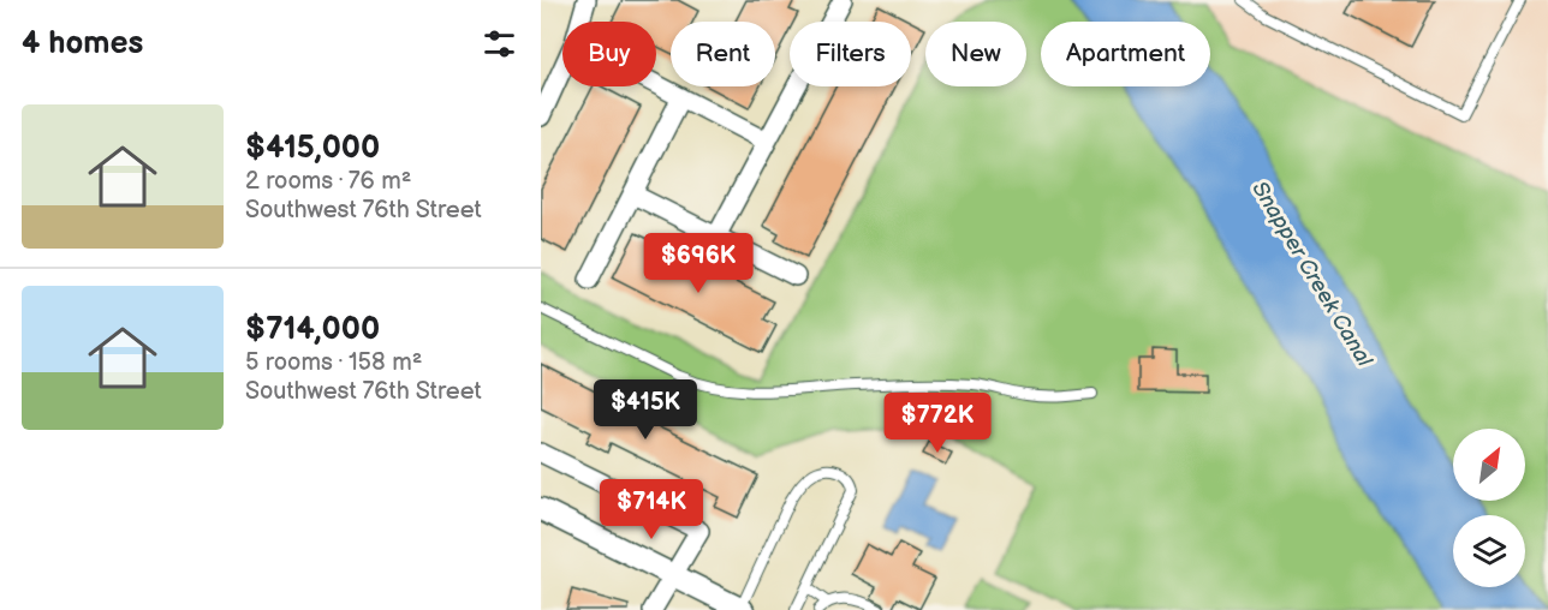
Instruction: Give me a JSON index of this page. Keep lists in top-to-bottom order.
{
  "water": ["Snapper Creek Canal"],
  "north": "top right",
  "page": {
    "heading": "4 homes",
    "chip": [
      "Buy",
      "Rent",
      "Filters",
      "New",
      "Apartment"
    ],
    "list": [
      {
        "name": "$415,000",
        "note": "2 rooms · 76 m² · Southwest 76th Street"
      },
      {
        "name": "$714,000",
        "note": "5 rooms · 158 m² · Southwest 76th Street"
      }
    ],
    "price": [
      "$696K",
      "$415K",
      "$772K",
      "$714K"
    ]
  }
}
